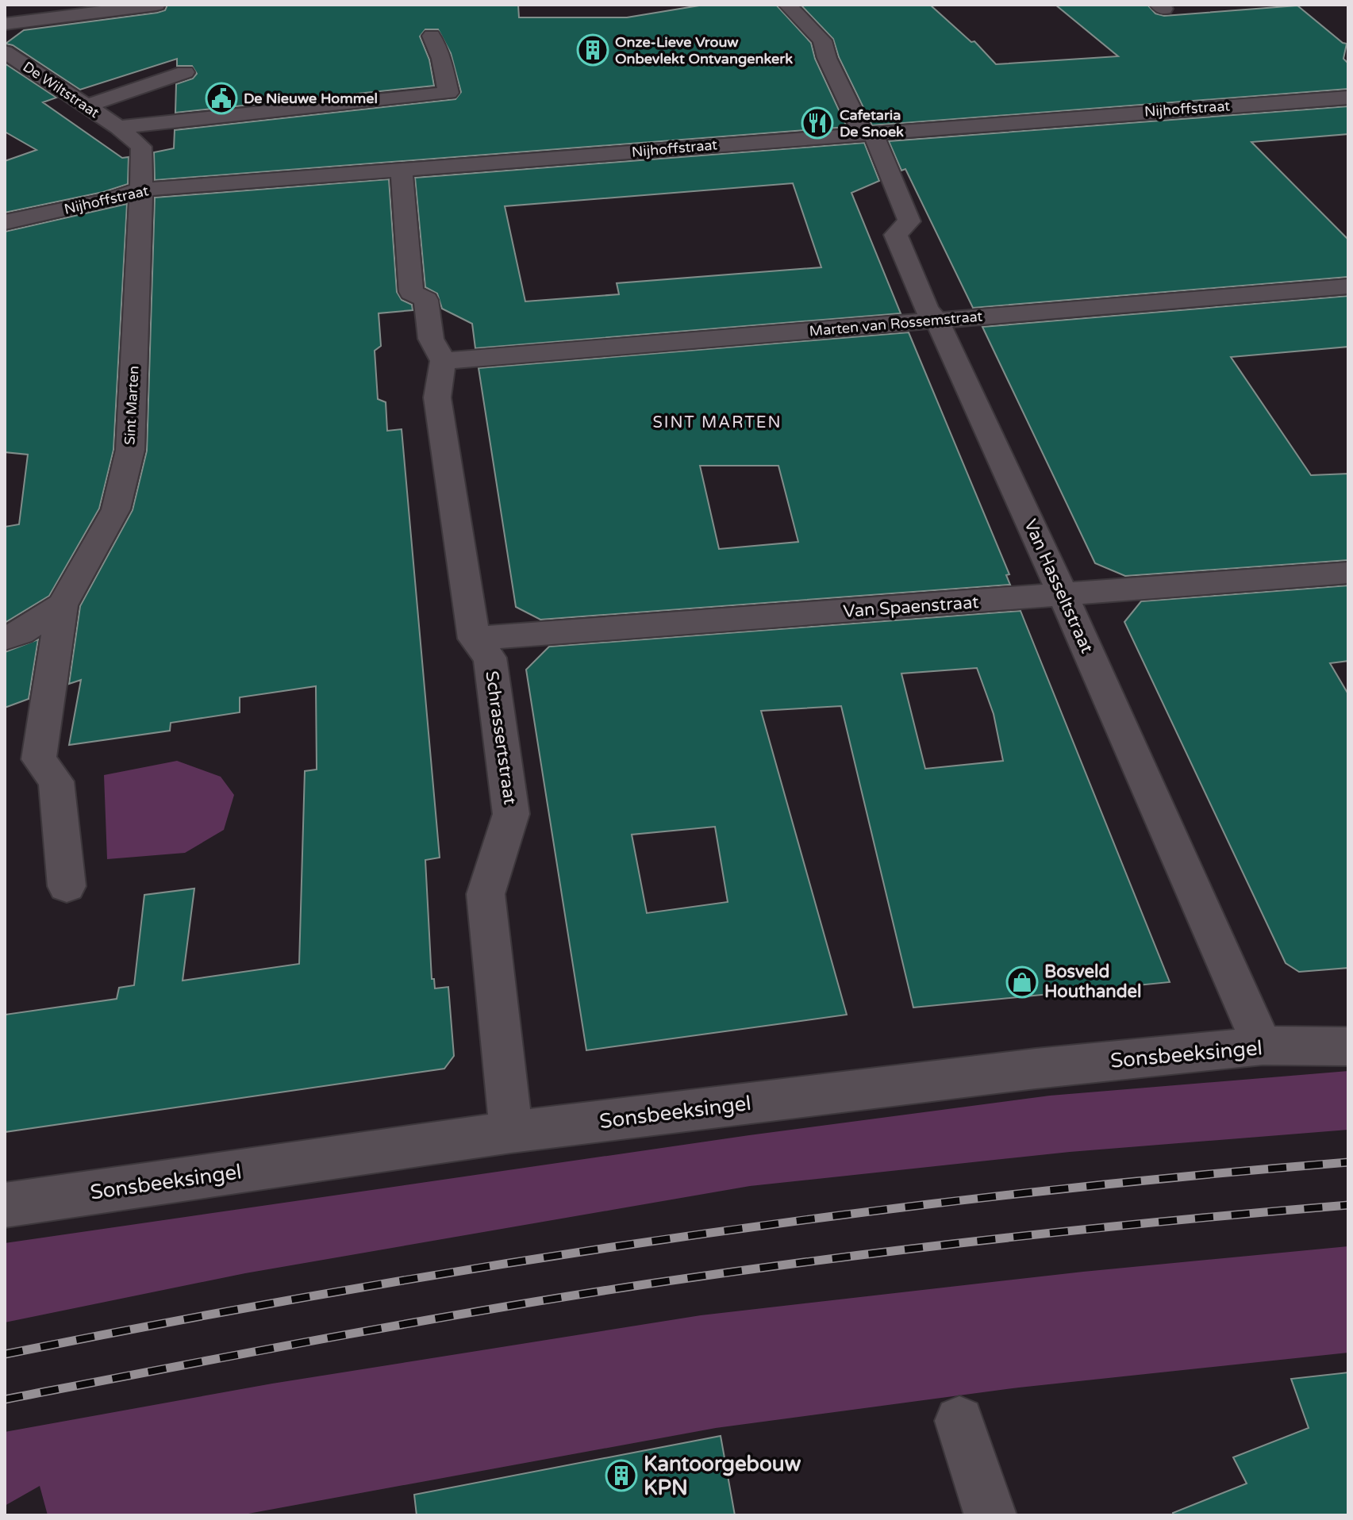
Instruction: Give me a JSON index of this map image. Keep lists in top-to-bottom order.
{
  "streets": {
    "street": [
      "De Wiltstraat",
      "Nijhoffstraat",
      "Marten van Rossemstraat",
      "Sint Marten",
      "Van Hasseltstraat",
      "Van Spaenstraat",
      "Schrassertstraat",
      "Sonsbeeksingel"
    ]
  },
  "crossings": [
    ["De Wiltstraat", "Nijhoffstraat"],
    ["De Wiltstraat", "Sint Marten"],
    ["Nijhoffstraat", "Sint Marten"],
    ["Nijhoffstraat", "Van Hasseltstraat"],
    ["Marten van Rossemstraat", "Van Hasseltstraat"],
    ["Marten van Rossemstraat", "Schrassertstraat"],
    ["Van Hasseltstraat", "Van Spaenstraat"],
    ["Van Hasseltstraat", "Sonsbeeksingel"],
    ["Van Spaenstraat", "Schrassertstraat"],
    ["Schrassertstraat", "Sonsbeeksingel"]
  ],
  "districts": ["SINT MARTEN"],
  "places": {
    "building": ["Onze-Lieve Vrouw Onbevlekt Ontvangenkerk", "Kantoorgebouw KPN"],
    "public building": ["De Nieuwe Hommel"],
    "restaurant": ["Cafetaria De Snoek"],
    "shop": ["Bosveld Houthandel"]
  }
}
